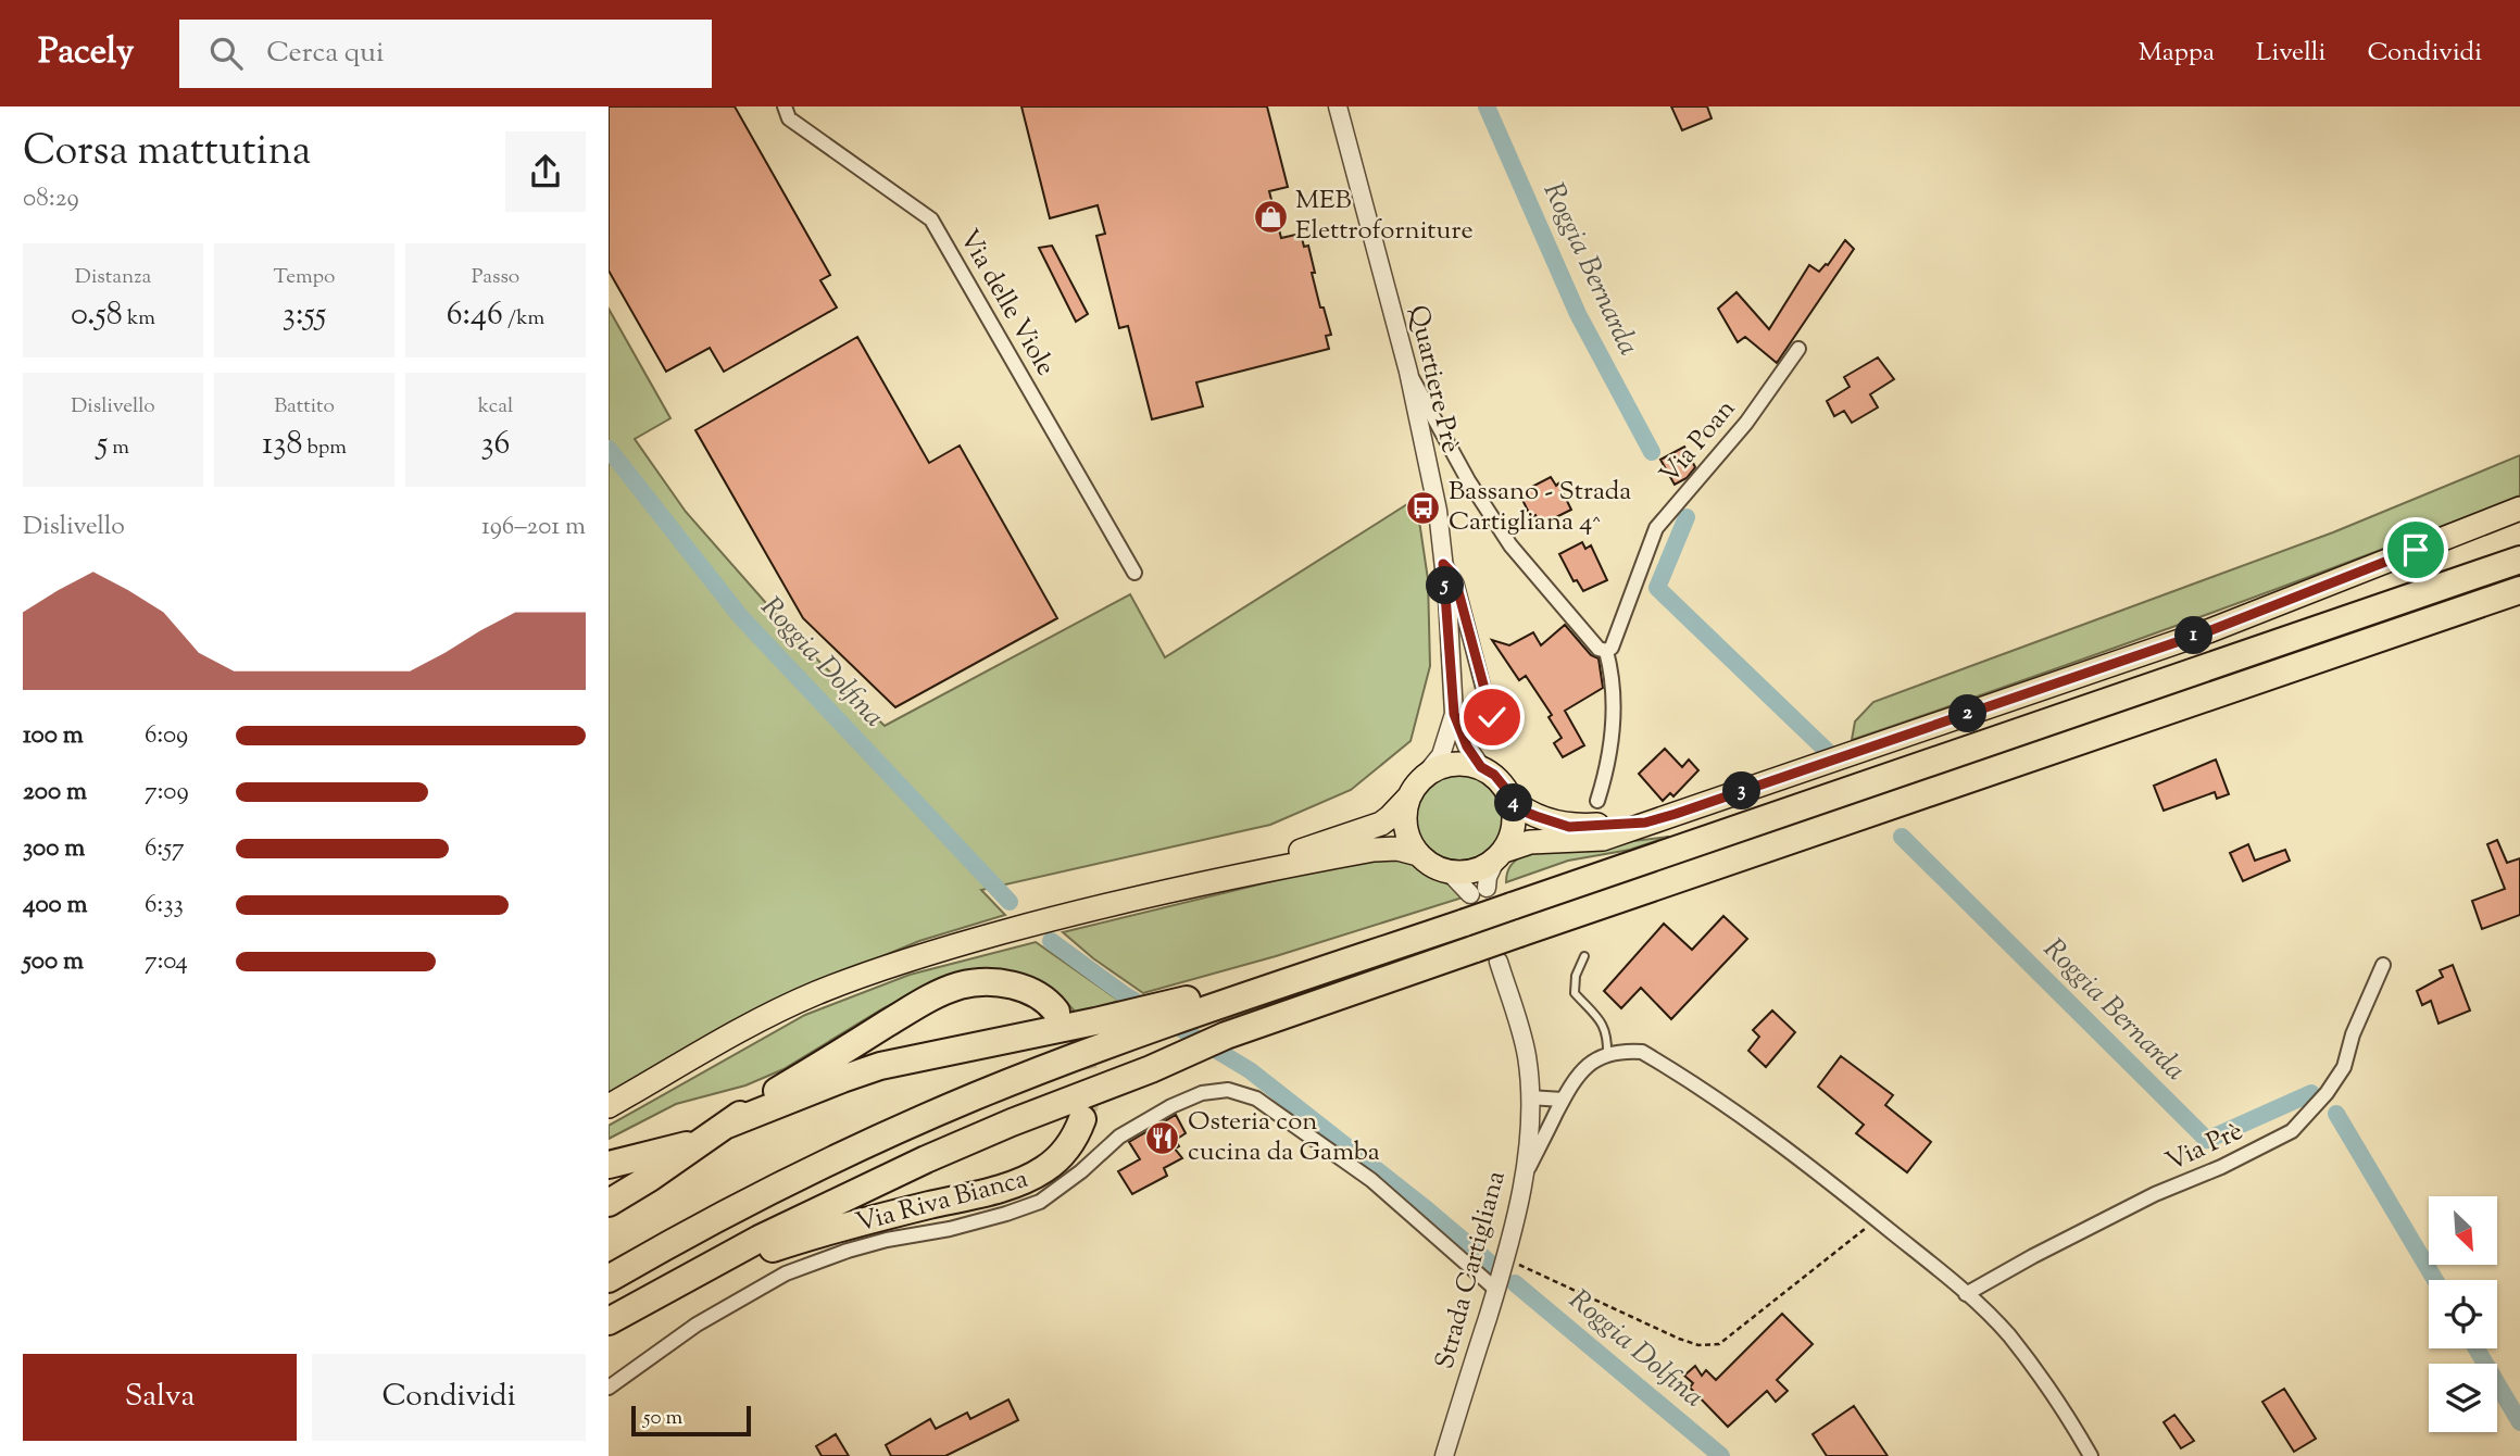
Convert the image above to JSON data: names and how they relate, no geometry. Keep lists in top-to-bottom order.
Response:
{
  "streets": {
    "street": [
      "Via delle Viole",
      "Quartiere Prè",
      "Via Poan",
      "Via Prè",
      "Via Riva Bianca",
      "Strada Cartigliana"
    ]
  },
  "crossings": [
    ["Via Riva Bianca", "Strada Cartigliana"]
  ],
  "water": ["Roggia Bernarda", "Roggia Dolfina"],
  "places": {
    "shop": ["MEB Elettroforniture"],
    "bus stop": ["Bassano - Strada Cartigliana 4^"],
    "restaurant": ["Osteria con cucina da Gamba"]
  },
  "scale_bar": "50 m",
  "north": "bottom right",
  "page": {
    "header": "Pacely",
    "search": "Cerca qui",
    "nav": ["Mappa", "Livelli", "Condividi"],
    "heading": ["Corsa mattutina", "08:29"],
    "stats": [
      ["Distanza", "0.58 km"],
      ["Tempo", "3:55"],
      ["Passo", "6:46 /km"],
      ["Dislivello", "5 m"],
      ["Battito", "138 bpm"],
      ["kcal", "36"]
    ],
    "chart": ["Dislivello", "196–201 m"],
    "pins": [
      "5",
      "1",
      "2",
      "3",
      "4"
    ],
    "list": [
      {
        "name": "100 m",
        "note": "6:09"
      },
      {
        "name": "200 m",
        "note": "7:09"
      },
      {
        "name": "300 m",
        "note": "6:57"
      },
      {
        "name": "400 m",
        "note": "6:33"
      },
      {
        "name": "500 m",
        "note": "7:04"
      }
    ],
    "buttons": ["Salva", "Condividi"],
    "scale": "50 m"
  }
}
